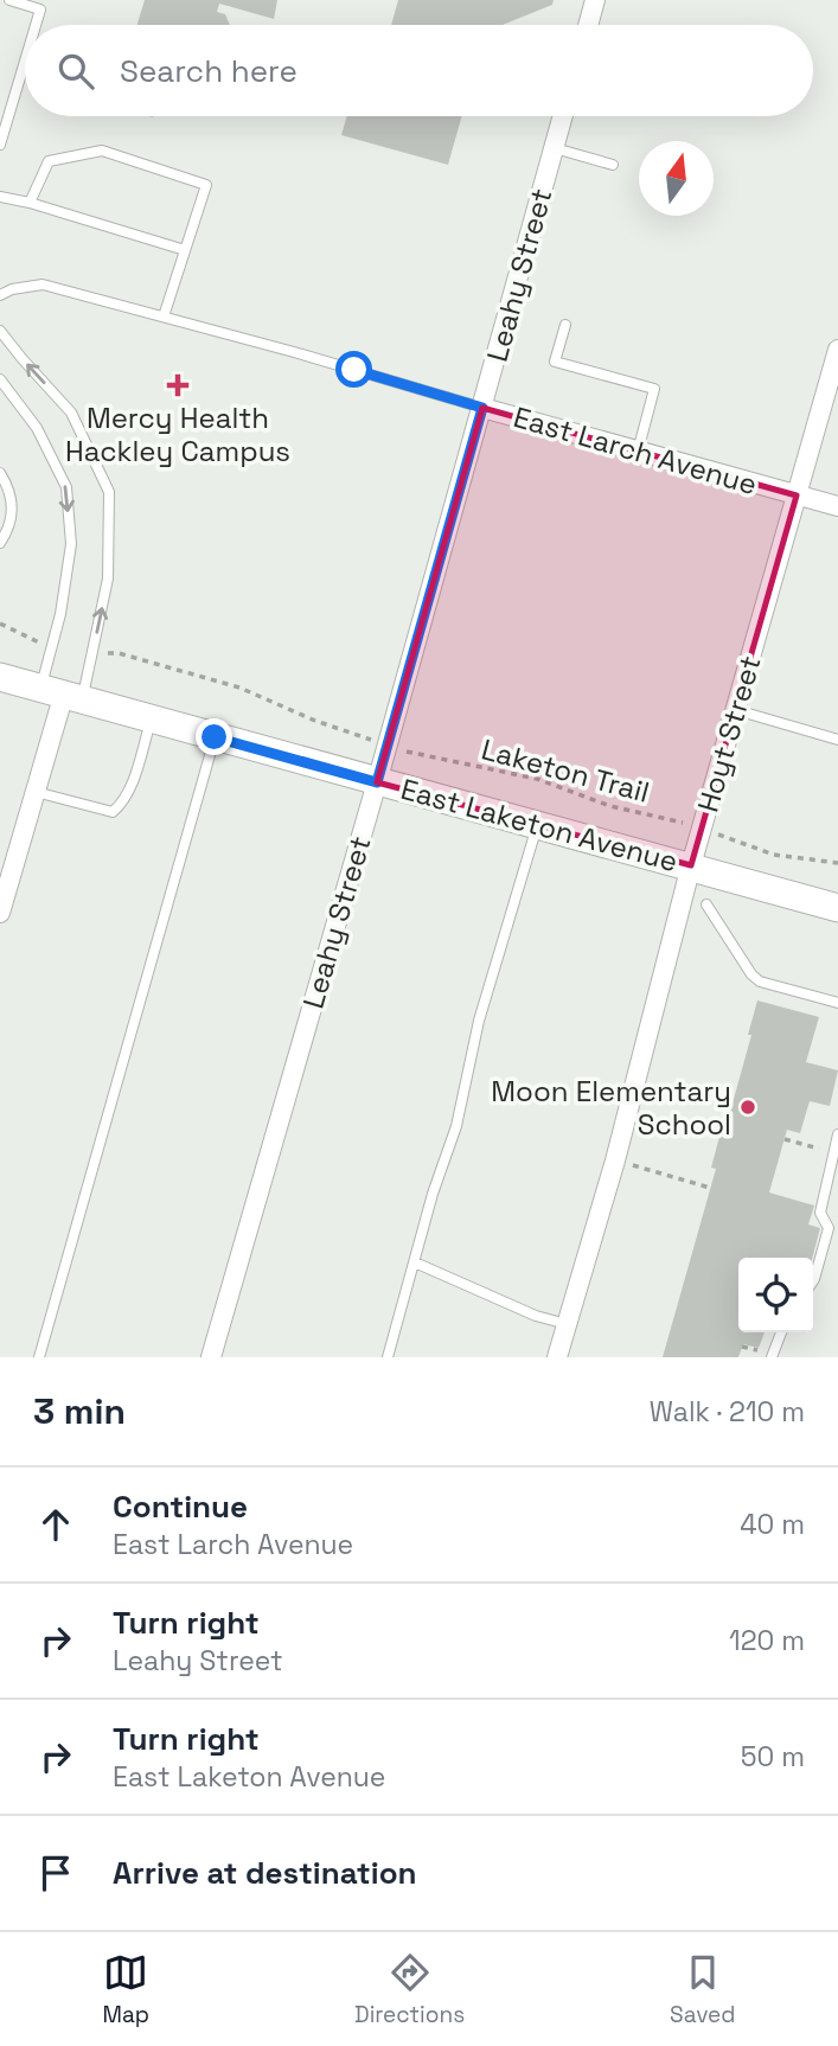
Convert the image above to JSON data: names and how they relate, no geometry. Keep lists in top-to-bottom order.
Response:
{
  "streets": {
    "main road": ["East Laketon Avenue"],
    "street": ["Leahy Street", "East Larch Avenue", "Hoyt Street"],
    "path": ["Laketon Trail"]
  },
  "crossings": [
    ["Leahy Street", "East Larch Avenue"],
    ["Leahy Street", "Laketon Trail"],
    ["Leahy Street", "East Laketon Avenue"],
    ["East Larch Avenue", "Hoyt Street"],
    ["Hoyt Street", "Laketon Trail"],
    ["Hoyt Street", "East Laketon Avenue"]
  ],
  "places": {
    "health": ["Mercy Health Hackley Campus"],
    "other": ["Moon Elementary School"]
  },
  "north": "top",
  "page": {
    "search": "Search here",
    "heading": ["3 min", "Walk · 210 m"],
    "list": [
      ["Continue", "East Larch Avenue", "40 m"],
      ["Turn right", "Leahy Street", "120 m"],
      ["Turn right", "East Laketon Avenue", "50 m"],
      "Arrive at destination"
    ],
    "nav": ["Map", "Directions", "Saved"]
  }
}
